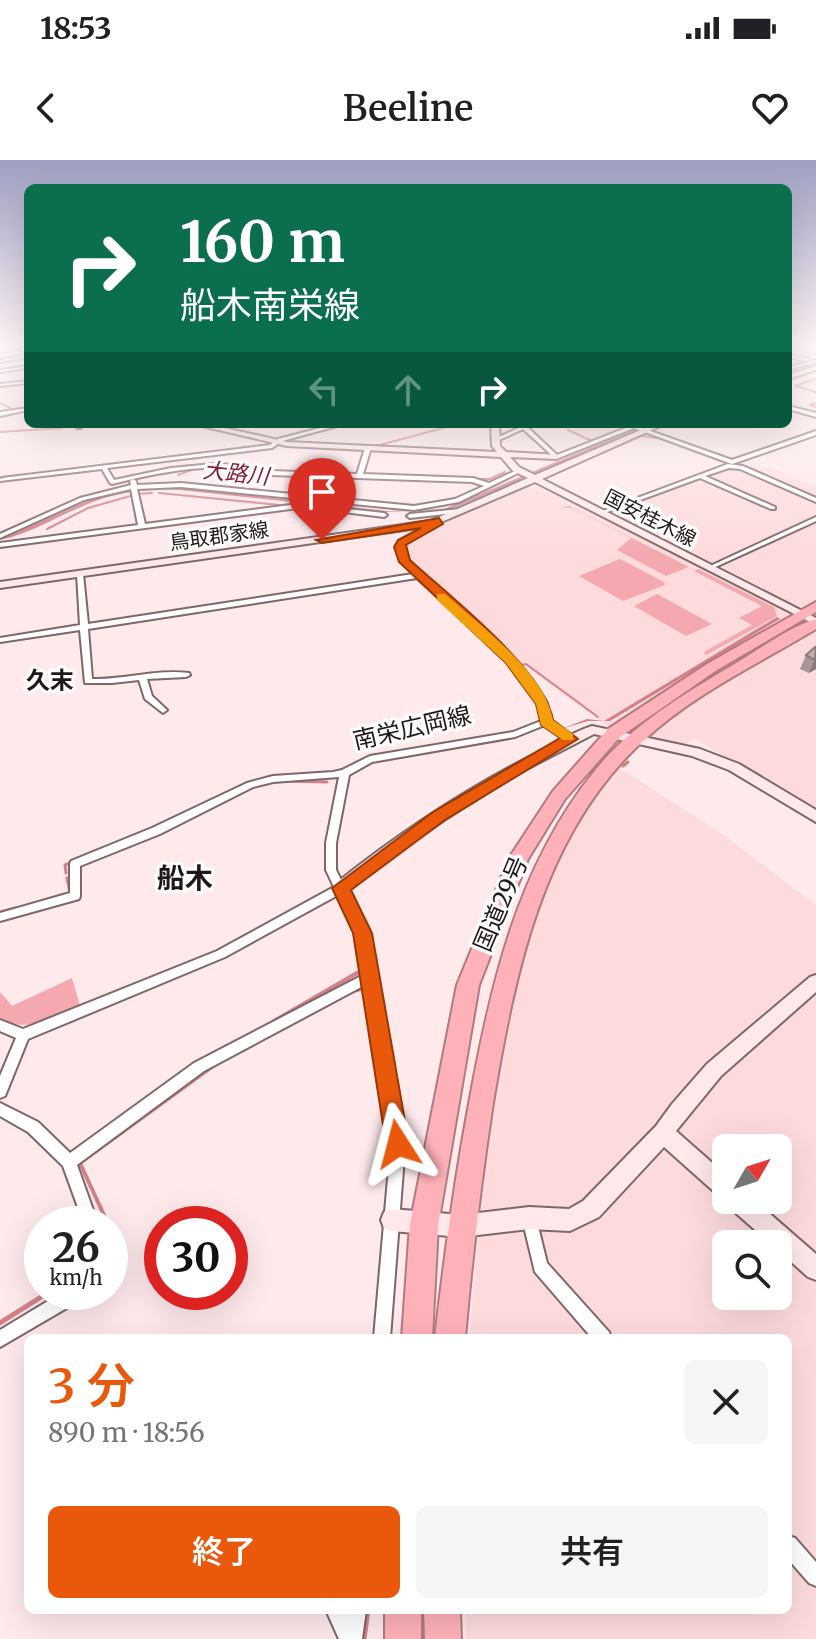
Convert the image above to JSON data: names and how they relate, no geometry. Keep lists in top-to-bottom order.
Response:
{
  "streets": {
    "highway": ["国道29号"],
    "main road": ["国安桂木線", "鳥取郡家線"],
    "street": ["南栄広岡線"]
  },
  "crossings": [
    ["国安桂木線", "鳥取郡家線"],
    ["国安桂木線", "国道29号"]
  ],
  "districts": ["久末", "船木"],
  "water": ["大路川"],
  "north": "top right",
  "page": {
    "status": "18:53",
    "header": "Beeline",
    "turn": ["160 m", "船木南栄線"],
    "speed": "26 km/h",
    "limit": "30",
    "heading": ["3 分", "890 m · 18:56"],
    "buttons": ["終了", "共有"]
  }
}
